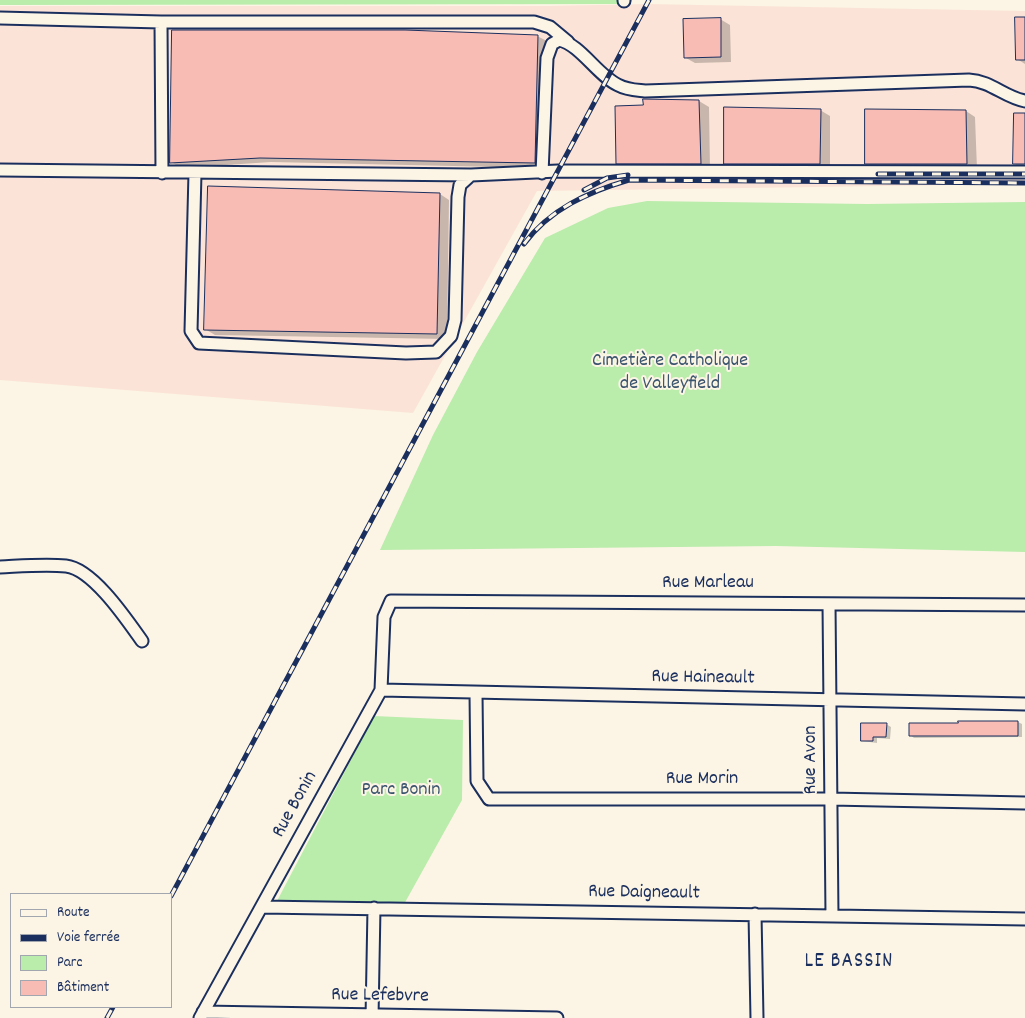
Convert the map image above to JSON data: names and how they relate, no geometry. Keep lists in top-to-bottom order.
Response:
{
  "streets": {
    "street": [
      "Rue Marleau",
      "Rue Haineault",
      "Rue Avon",
      "Rue Morin",
      "Rue Bonin",
      "Rue Daigneault",
      "Rue Lefebvre"
    ]
  },
  "crossings": [
    ["Rue Marleau", "Rue Avon"],
    ["Rue Marleau", "Rue Bonin"],
    ["Rue Haineault", "Rue Avon"],
    ["Rue Haineault", "Rue Morin"],
    ["Rue Haineault", "Rue Bonin"],
    ["Rue Avon", "Rue Morin"],
    ["Rue Avon", "Rue Daigneault"],
    ["Rue Bonin", "Rue Daigneault"],
    ["Rue Bonin", "Rue Lefebvre"]
  ],
  "districts": ["LE BASSIN"],
  "parks": ["Cimetière Catholique de Valleyfield", "Parc Bonin"],
  "legend": [
    "Route",
    "Voie ferrée",
    "Parc",
    "Bâtiment"
  ]
}
